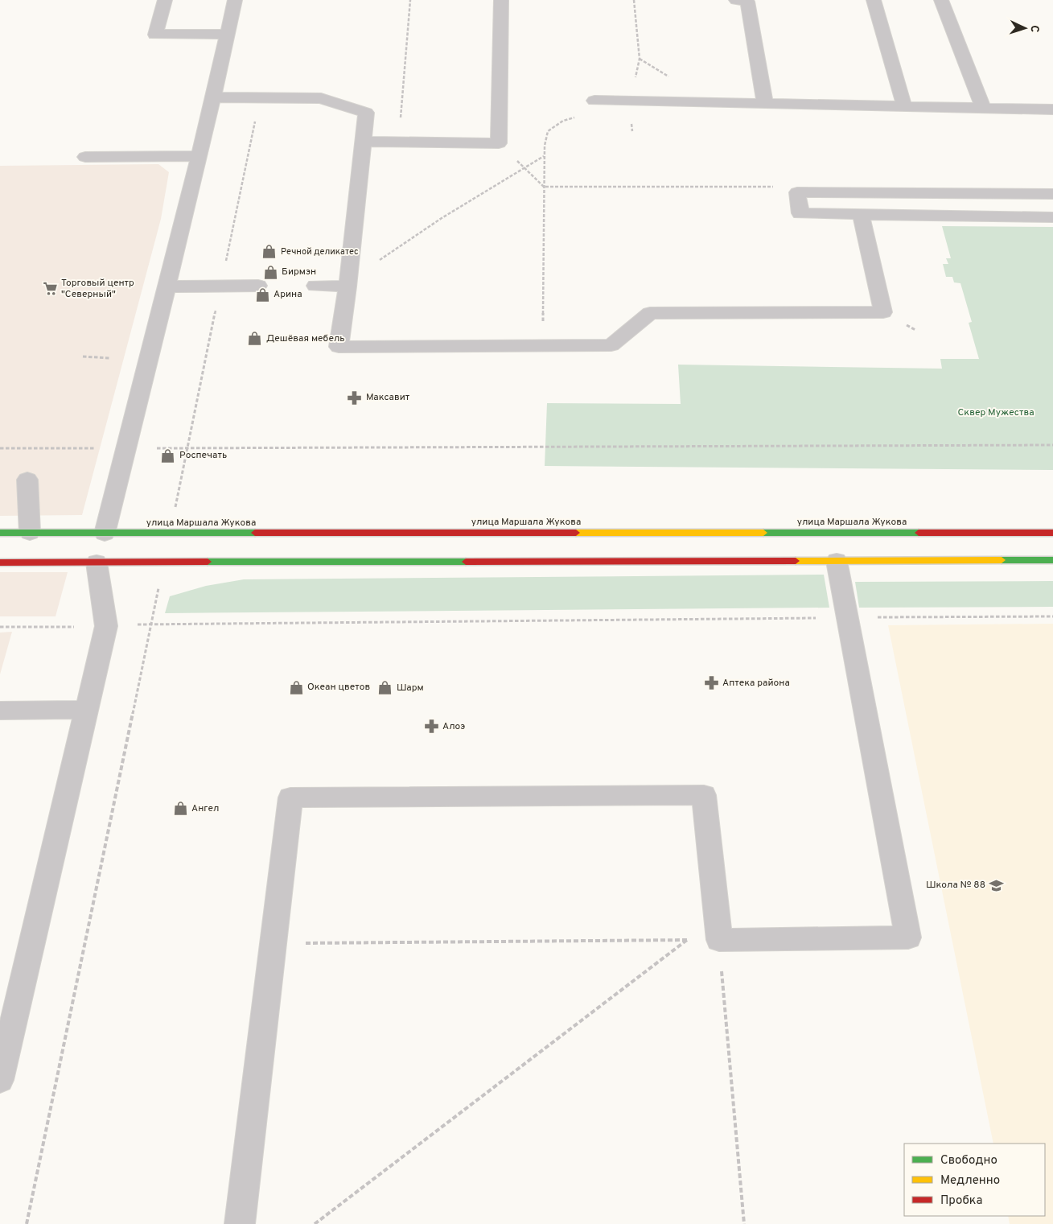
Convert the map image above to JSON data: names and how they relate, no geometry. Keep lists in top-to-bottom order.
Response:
{
  "streets": {
    "street": ["улица Маршала Жукова"]
  },
  "parks": ["Сквер Мужества"],
  "places": {
    "shop": [
      "Речной деликатес",
      "Бирмэн",
      "Арина",
      "Дешёвая мебель",
      "Роспечать",
      "Океан цветов",
      "Шарм",
      "Ангел"
    ],
    "supermarket": ["Торговый центр \"Северный\""],
    "pharmacy": ["Максавит", "Аптека района", "Алоэ"],
    "school or university": ["Школа № 88"]
  },
  "legend": ["Свободно", "Медленно", "Пробка"],
  "north": "right"
}
